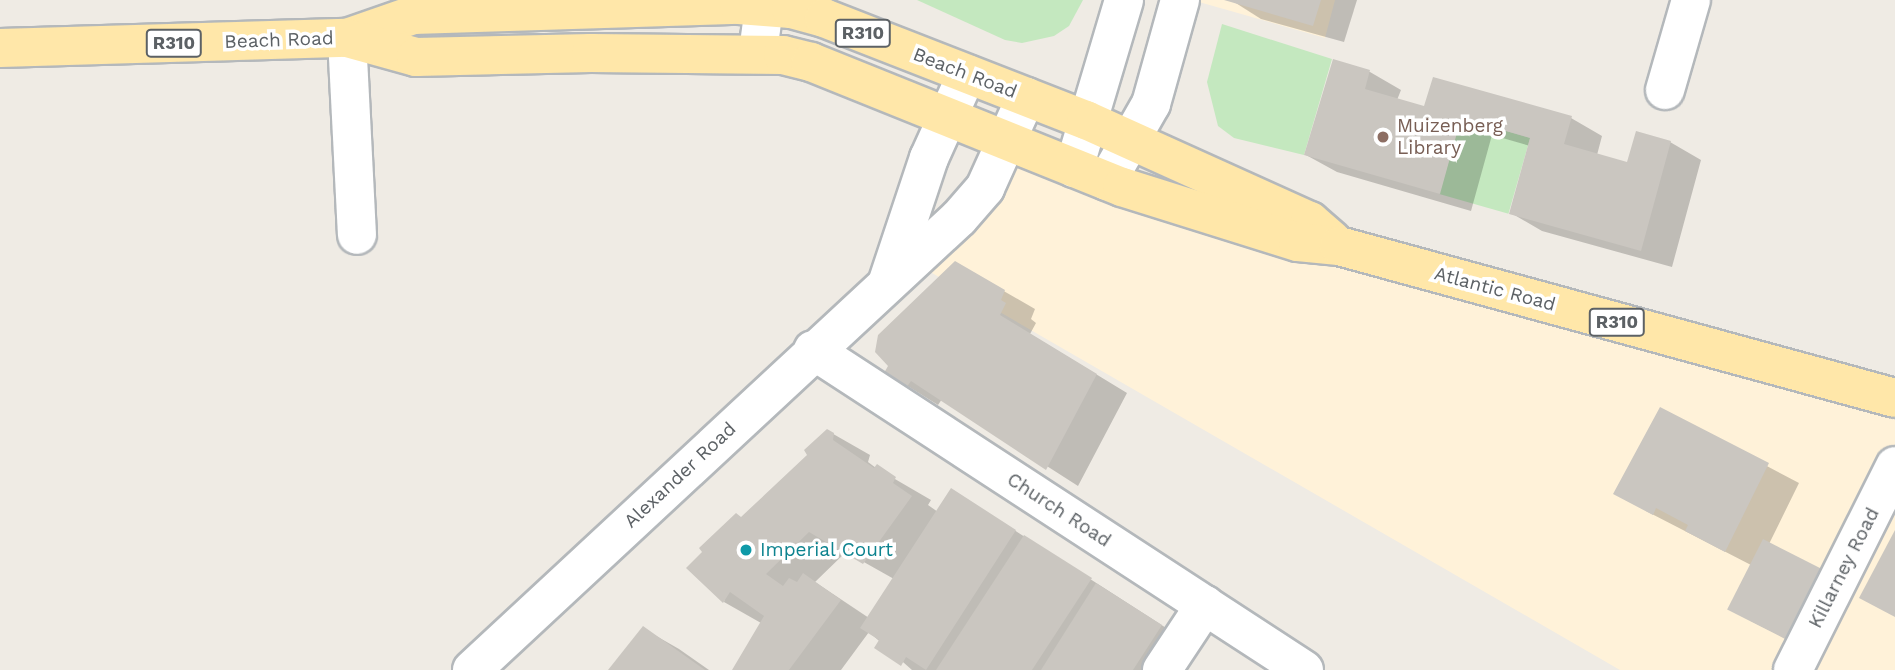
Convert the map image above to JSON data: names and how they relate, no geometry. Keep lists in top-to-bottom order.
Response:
{
  "streets": {
    "main road": ["R310", "Beach Road", "Atlantic Road"],
    "street": ["Alexander Road", "Church Road", "Killarney Road"]
  },
  "crossings": [
    ["Beach Road", "Atlantic Road"],
    ["Beach Road", "Alexander Road"],
    ["Alexander Road", "Church Road"]
  ],
  "places": ["Muizenberg Library", "Imperial Court"]
}
